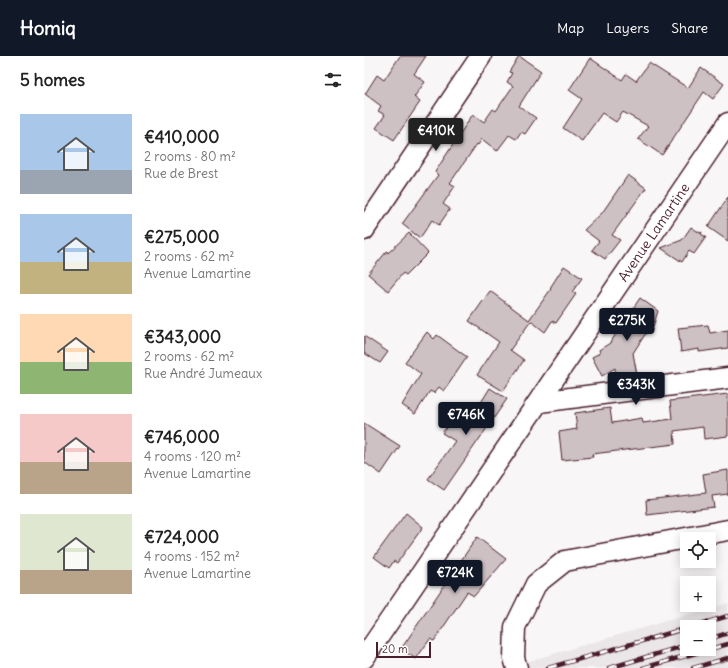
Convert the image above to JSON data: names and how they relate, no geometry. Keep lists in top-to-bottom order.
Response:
{
  "streets": {
    "street": ["Avenue Lamartine"]
  },
  "scale_bar": "20 m",
  "page": {
    "header": "Homiq",
    "nav": ["Map", "Layers", "Share"],
    "heading": "5 homes",
    "list": [
      {
        "name": "€410,000",
        "note": "2 rooms · 80 m² · Rue de Brest"
      },
      {
        "name": "€275,000",
        "note": "2 rooms · 62 m² · Avenue Lamartine"
      },
      {
        "name": "€343,000",
        "note": "2 rooms · 62 m² · Rue André Jumeaux"
      },
      {
        "name": "€746,000",
        "note": "4 rooms · 120 m² · Avenue Lamartine"
      },
      {
        "name": "€724,000",
        "note": "4 rooms · 152 m² · Avenue Lamartine"
      }
    ],
    "price": [
      "€410K",
      "€275K",
      "€343K",
      "€746K",
      "€724K"
    ],
    "map_buttons": ["+", "−"],
    "scale": "20 m"
  }
}
